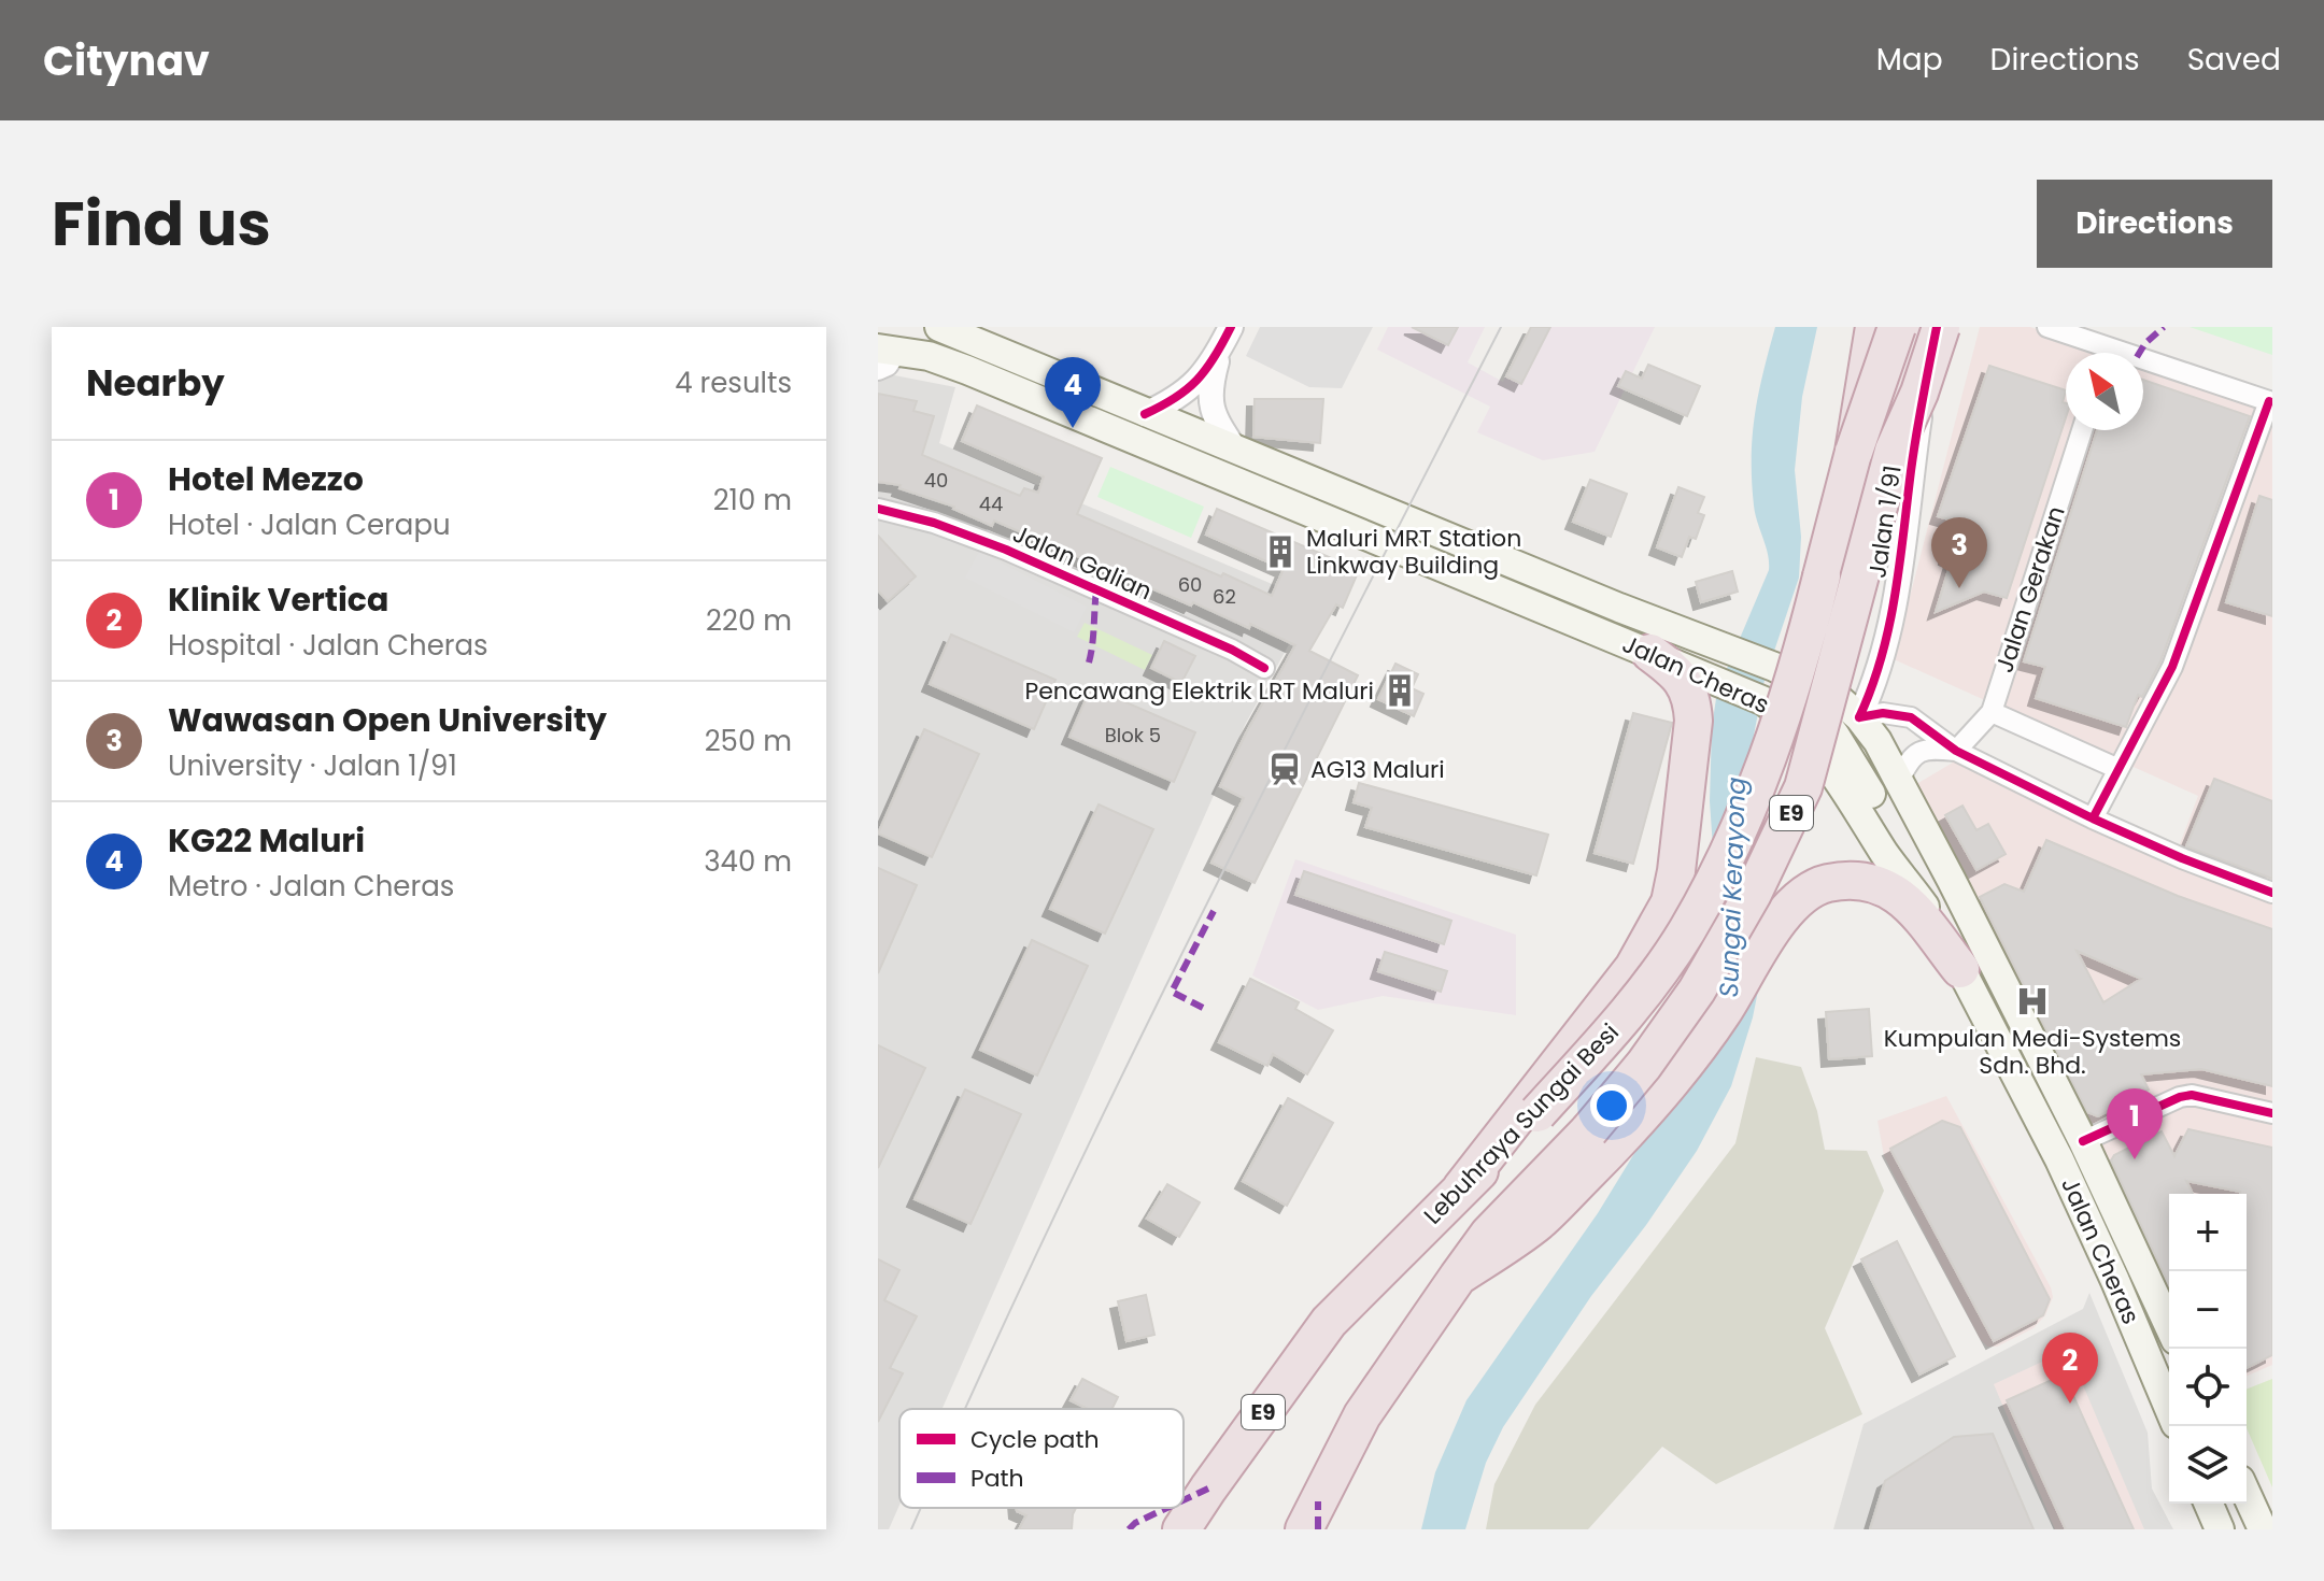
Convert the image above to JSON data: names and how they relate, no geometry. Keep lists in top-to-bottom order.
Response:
{
  "streets": {
    "highway": ["E9", "Lebuhraya Sungai Besi"],
    "main road": ["Jalan Cheras"],
    "street": ["Jalan 1/91", "Jalan Galian", "Jalan Gerakan"]
  },
  "crossings": [
    ["Jalan 1/91", "Jalan Cheras"],
    ["Jalan 1/91", "Lebuhraya Sungai Besi"],
    ["E9", "Lebuhraya Sungai Besi"]
  ],
  "water": ["Sungai Kerayong"],
  "places": {
    "building": ["Maluri MRT Station Linkway Building", "Pencawang Elektrik LRT Maluri"],
    "station": ["AG13 Maluri"],
    "hospital": ["Kumpulan Medi-Systems Sdn. Bhd."]
  },
  "house_numbers": [
    "40",
    "44",
    "60",
    "62",
    "Blok 5"
  ],
  "legend": ["Cycle path", "Path"],
  "north": "top left",
  "page": {
    "header": "Citynav",
    "nav": ["Map", "Directions", "Saved"],
    "title": "Find us",
    "buttons": "Directions",
    "heading": ["Nearby", "4 results"],
    "pins": [
      "4",
      "3",
      "1",
      "2"
    ],
    "list": [
      {
        "mark": "1",
        "name": "Hotel Mezzo",
        "note": "Hotel · Jalan Cerapu",
        "value": "210 m"
      },
      {
        "mark": "2",
        "name": "Klinik Vertica",
        "note": "Hospital · Jalan Cheras",
        "value": "220 m"
      },
      {
        "mark": "3",
        "name": "Wawasan Open University",
        "note": "University · Jalan 1/91",
        "value": "250 m"
      },
      {
        "mark": "4",
        "name": "KG22 Maluri",
        "note": "Metro · Jalan Cheras",
        "value": "340 m"
      }
    ],
    "map_buttons": ["+", "−"]
  }
}
